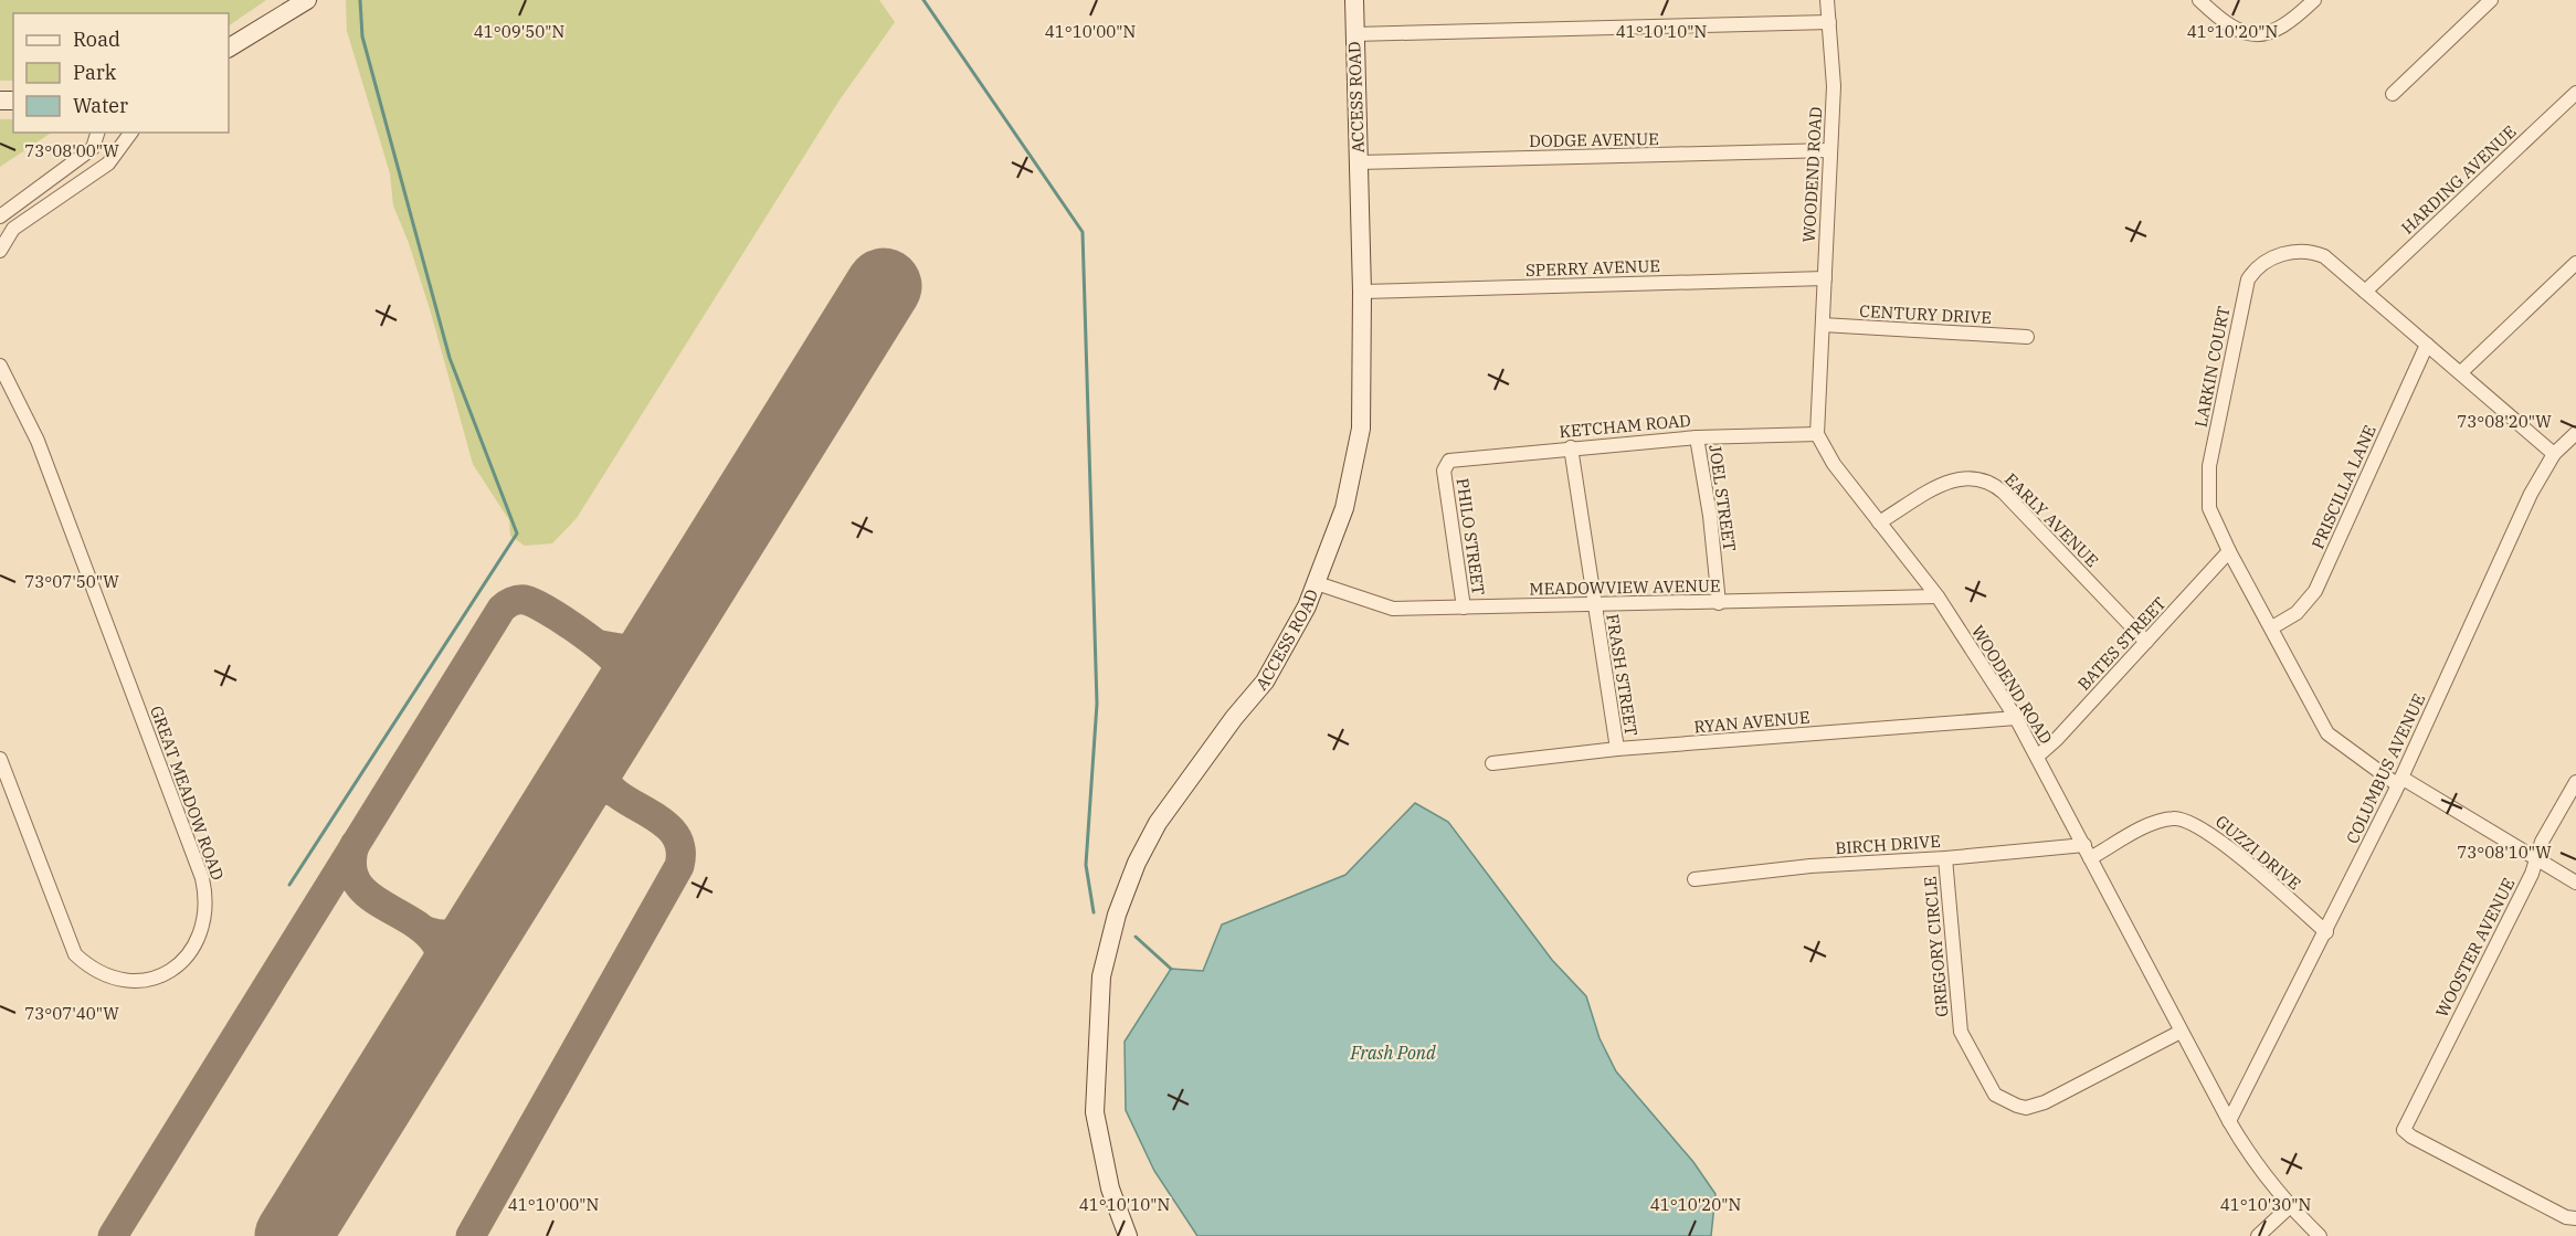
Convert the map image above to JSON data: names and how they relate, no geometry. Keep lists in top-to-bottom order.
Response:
{
  "streets": {
    "main road": ["ACCESS ROAD"],
    "street": [
      "DODGE AVENUE",
      "WOODEND ROAD",
      "HARDING AVENUE",
      "SPERRY AVENUE",
      "CENTURY DRIVE",
      "LARKIN COURT",
      "KETCHAM ROAD",
      "PRISCILLA LANE",
      "JOEL STREET",
      "EARLY AVENUE",
      "PHILO STREET",
      "MEADOWVIEW AVENUE",
      "BATES STREET",
      "FRASH STREET",
      "RYAN AVENUE",
      "COLUMBUS AVENUE",
      "GREAT MEADOW ROAD",
      "BIRCH DRIVE",
      "GUZZI DRIVE",
      "GREGORY CIRCLE",
      "WOOSTER AVENUE"
    ]
  },
  "crossings": [
    ["ACCESS ROAD", "DODGE AVENUE"],
    ["ACCESS ROAD", "SPERRY AVENUE"],
    ["ACCESS ROAD", "MEADOWVIEW AVENUE"],
    ["DODGE AVENUE", "WOODEND ROAD"],
    ["WOODEND ROAD", "SPERRY AVENUE"],
    ["WOODEND ROAD", "CENTURY DRIVE"],
    ["WOODEND ROAD", "KETCHAM ROAD"],
    ["WOODEND ROAD", "EARLY AVENUE"],
    ["WOODEND ROAD", "MEADOWVIEW AVENUE"],
    ["WOODEND ROAD", "BATES STREET"],
    ["WOODEND ROAD", "RYAN AVENUE"],
    ["WOODEND ROAD", "COLUMBUS AVENUE"],
    ["WOODEND ROAD", "BIRCH DRIVE"],
    ["WOODEND ROAD", "GUZZI DRIVE"],
    ["WOODEND ROAD", "GREGORY CIRCLE"],
    ["HARDING AVENUE", "LARKIN COURT"],
    ["LARKIN COURT", "PRISCILLA LANE"],
    ["LARKIN COURT", "BATES STREET"],
    ["LARKIN COURT", "COLUMBUS AVENUE"],
    ["LARKIN COURT", "WOOSTER AVENUE"],
    ["KETCHAM ROAD", "JOEL STREET"],
    ["KETCHAM ROAD", "PHILO STREET"],
    ["KETCHAM ROAD", "FRASH STREET"],
    ["JOEL STREET", "MEADOWVIEW AVENUE"],
    ["EARLY AVENUE", "BATES STREET"],
    ["PHILO STREET", "MEADOWVIEW AVENUE"],
    ["MEADOWVIEW AVENUE", "FRASH STREET"],
    ["FRASH STREET", "RYAN AVENUE"],
    ["COLUMBUS AVENUE", "GUZZI DRIVE"],
    ["BIRCH DRIVE", "GUZZI DRIVE"],
    ["BIRCH DRIVE", "GREGORY CIRCLE"]
  ],
  "water": ["Frash Pond"],
  "legend": ["Road", "Park", "Water"],
  "coordinates": [
    "41°09'50\"N",
    "41°10'00\"N",
    "41°10'10\"N",
    "41°10'20\"N",
    "73°08'00\"W",
    "73°08'20\"W",
    "73°07'50\"W",
    "73°08'10\"W",
    "73°07'40\"W",
    "41°10'30\"N"
  ]
}
